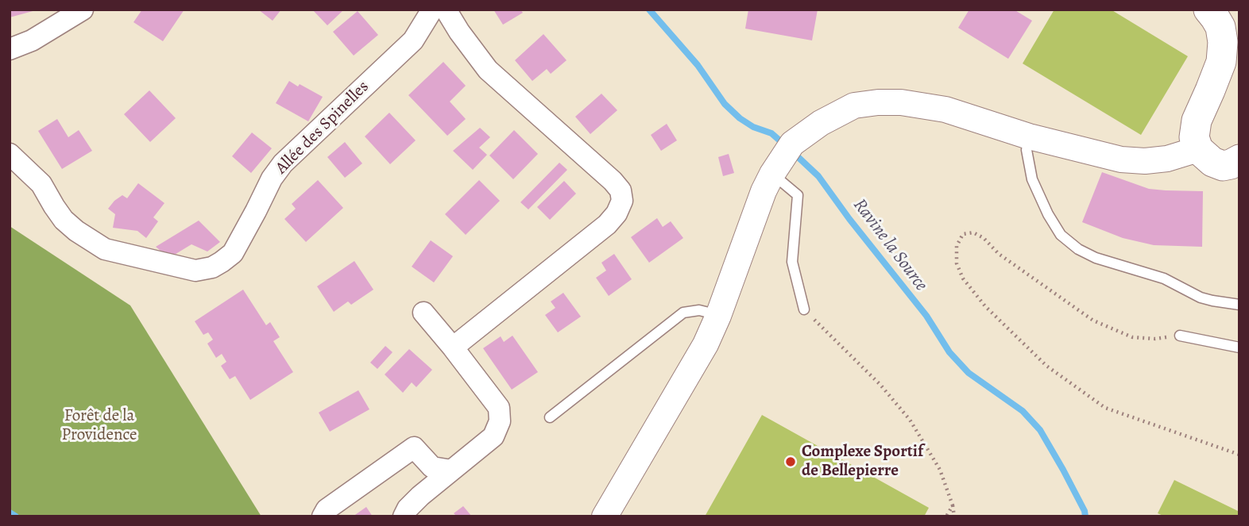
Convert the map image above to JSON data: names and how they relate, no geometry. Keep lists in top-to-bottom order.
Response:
{
  "streets": {
    "street": ["Allée des Spinelles"]
  },
  "water": ["Ravine la Source"],
  "parks": ["Forêt de la Providence"],
  "places": ["Complexe Sportif de Bellepierre"]
}
